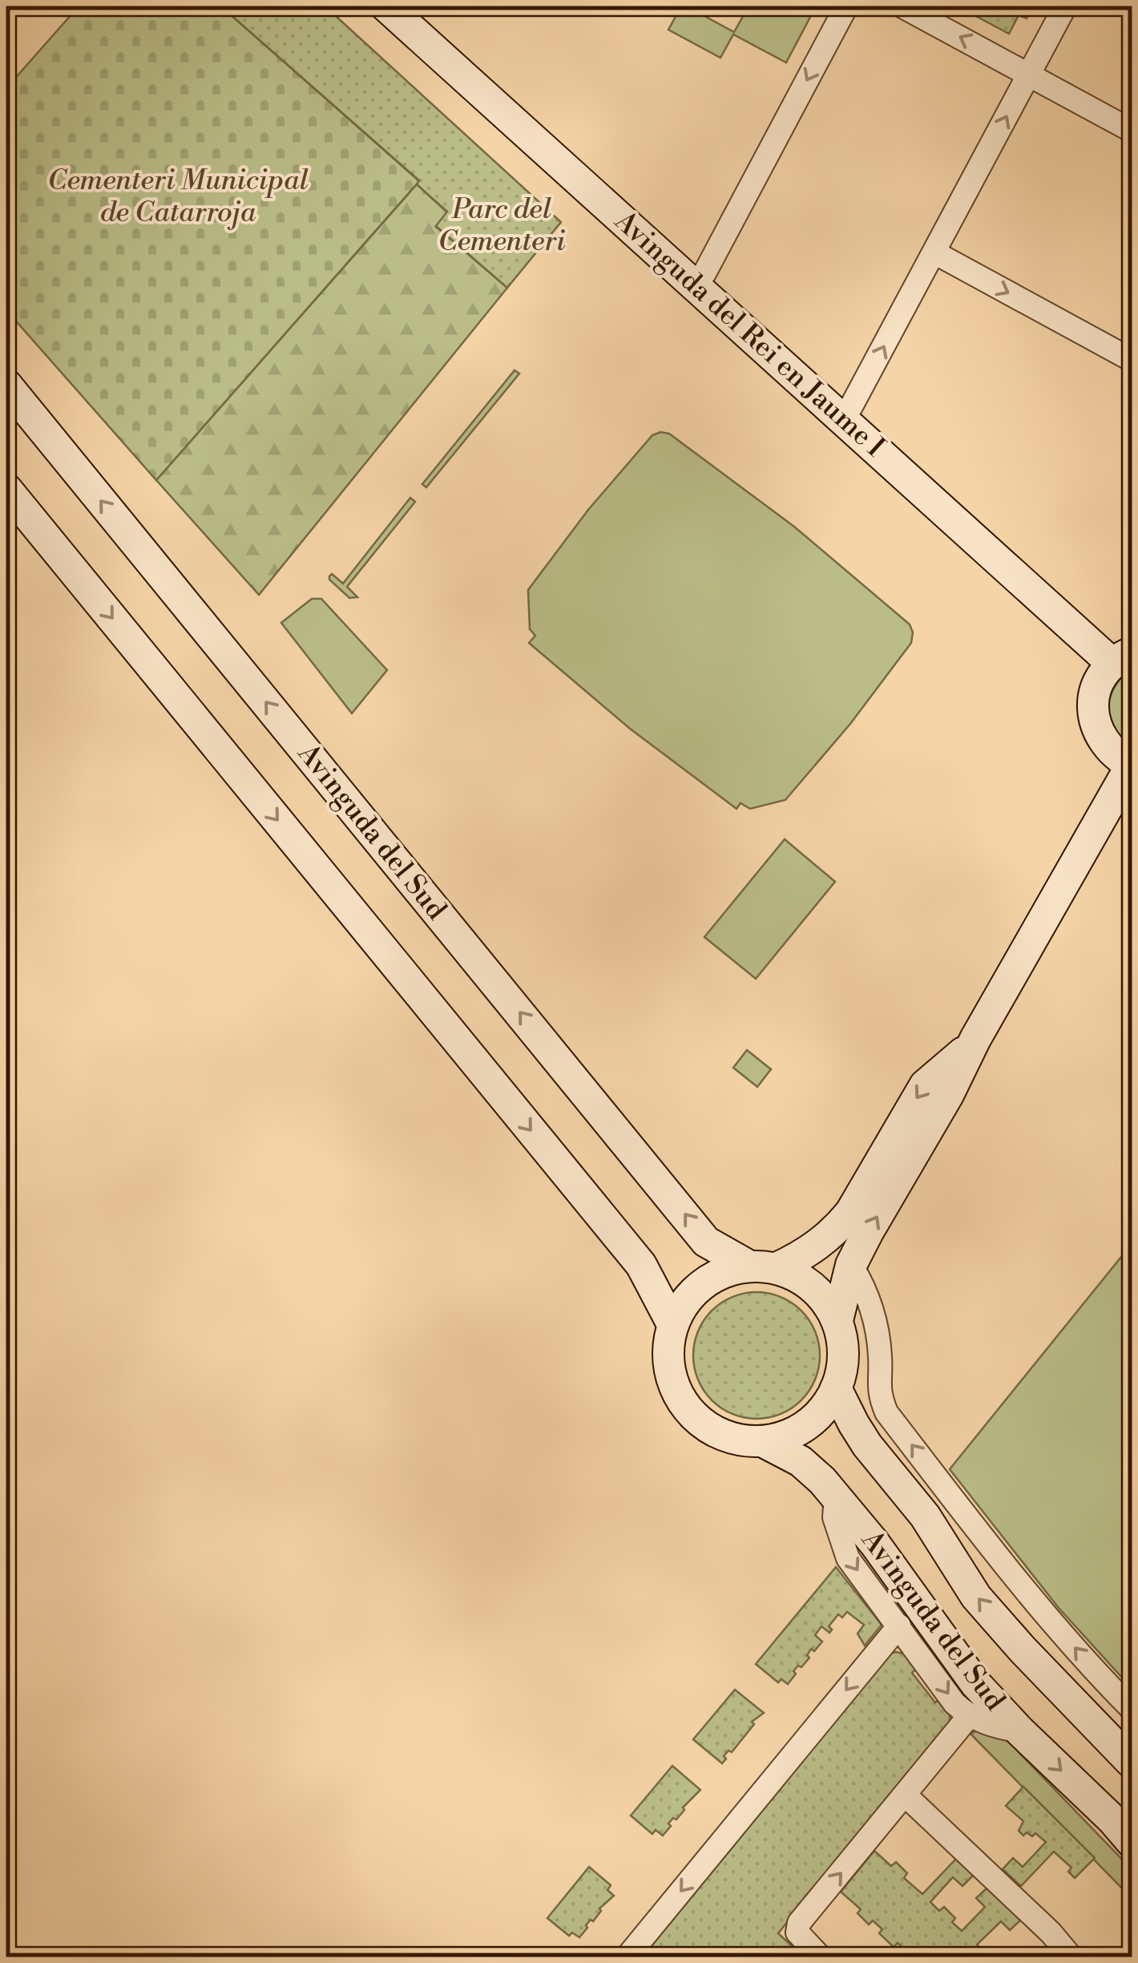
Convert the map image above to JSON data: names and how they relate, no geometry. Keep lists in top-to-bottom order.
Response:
{
  "streets": {
    "main road": ["Avinguda del Rei en Jaume I", "Avinguda del Sud"]
  },
  "parks": ["Cementeri Municipal de Catarroja", "Parc del Cementeri"]
}
